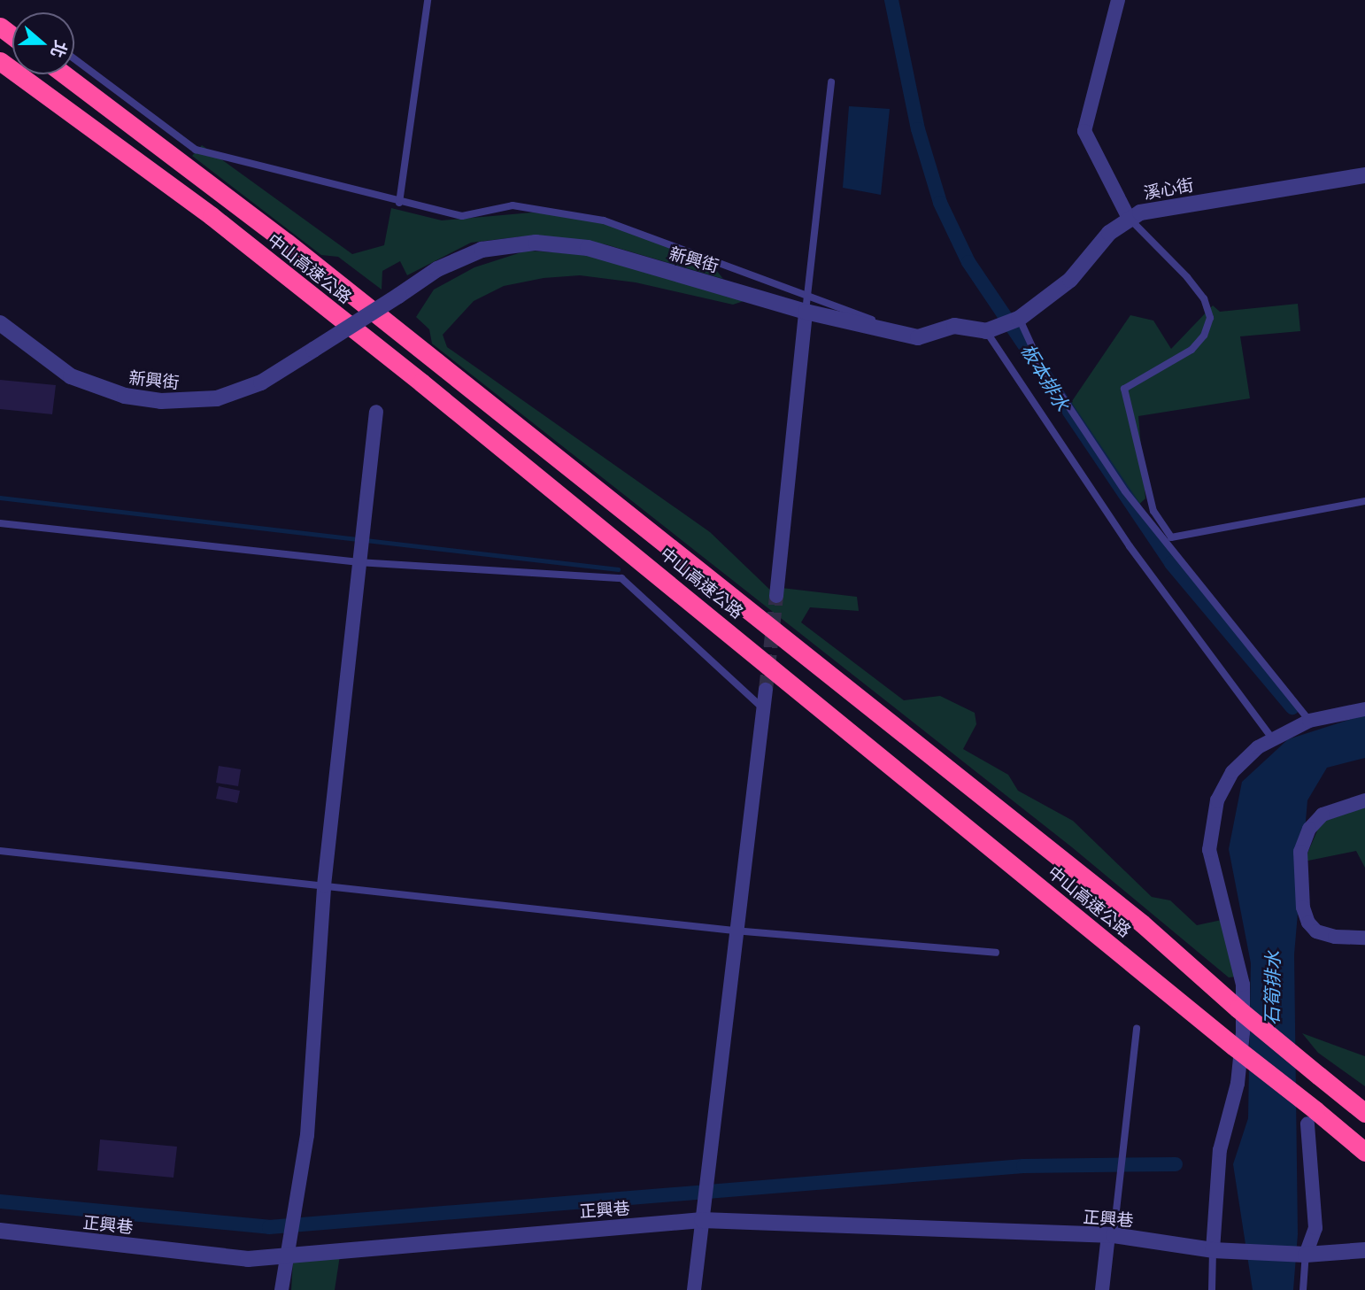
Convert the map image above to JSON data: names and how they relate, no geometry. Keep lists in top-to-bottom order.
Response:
{
  "streets": {
    "highway": ["中山高速公路"],
    "street": ["溪心街", "新興街", "正興巷"]
  },
  "crossings": [
    ["溪心街", "新興街"]
  ],
  "water": ["板本排水", "石筍排水"],
  "north": "right"
}
